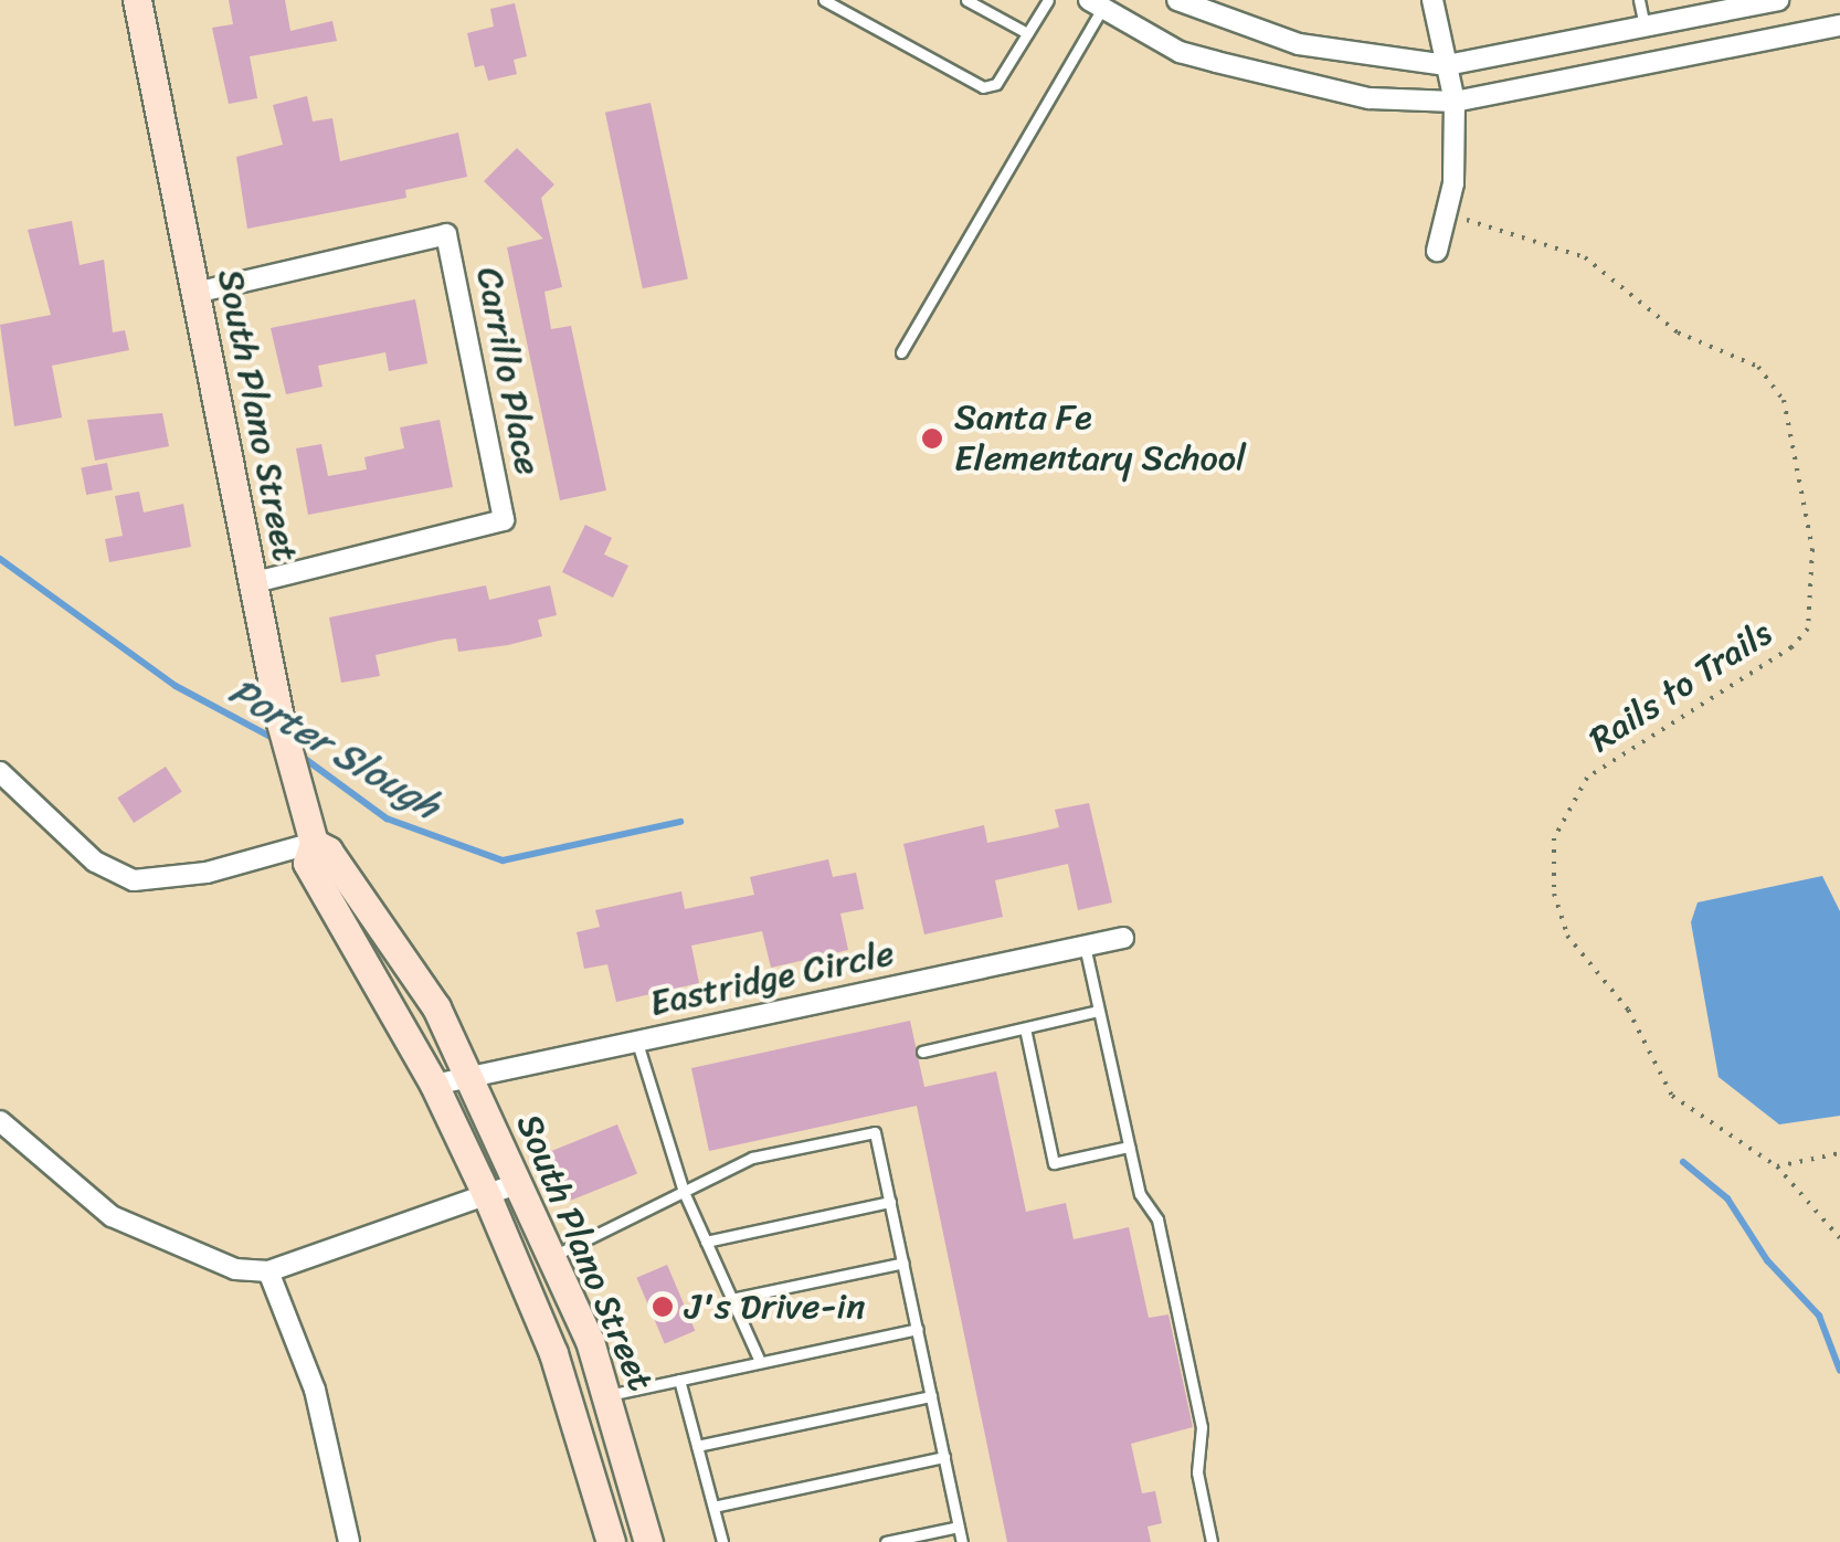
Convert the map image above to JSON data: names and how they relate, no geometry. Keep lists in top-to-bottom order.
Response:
{
  "streets": {
    "main road": ["South Plano Street"],
    "street": ["Carrillo Place", "Eastridge Circle"],
    "path": ["Rails to Trails"]
  },
  "crossings": [
    ["Carrillo Place", "South Plano Street"],
    ["South Plano Street", "Eastridge Circle"]
  ],
  "water": ["Porter Slough"],
  "places": ["Santa Fe Elementary School", "J's Drive-in"]
}
